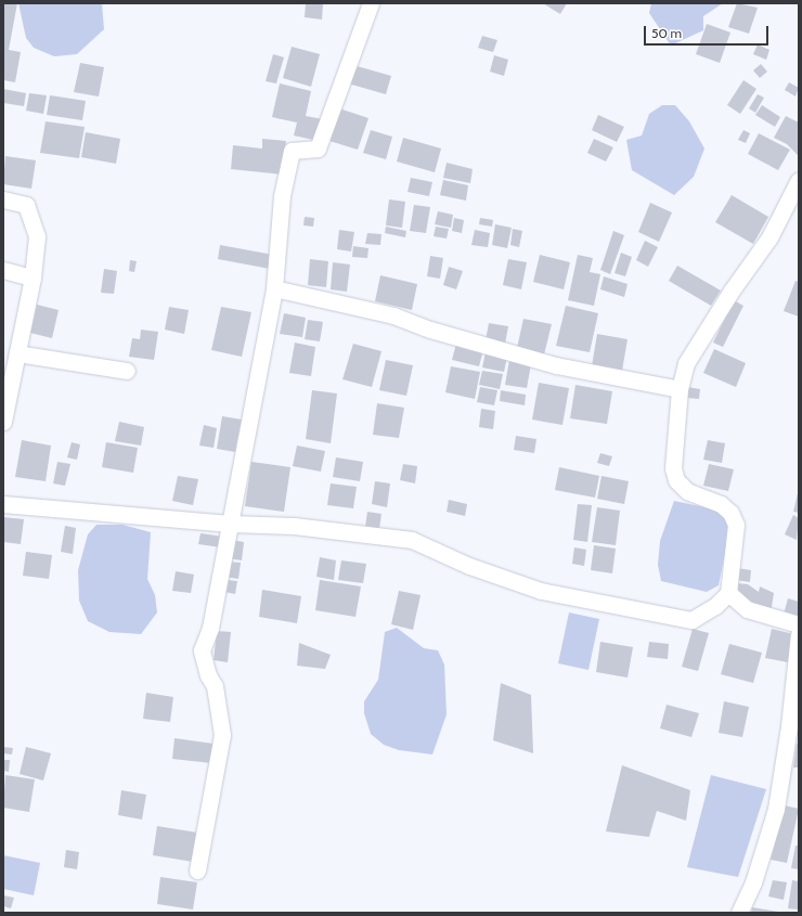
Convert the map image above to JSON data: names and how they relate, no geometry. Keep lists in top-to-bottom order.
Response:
{
  "scale_bar": "50 m"
}
